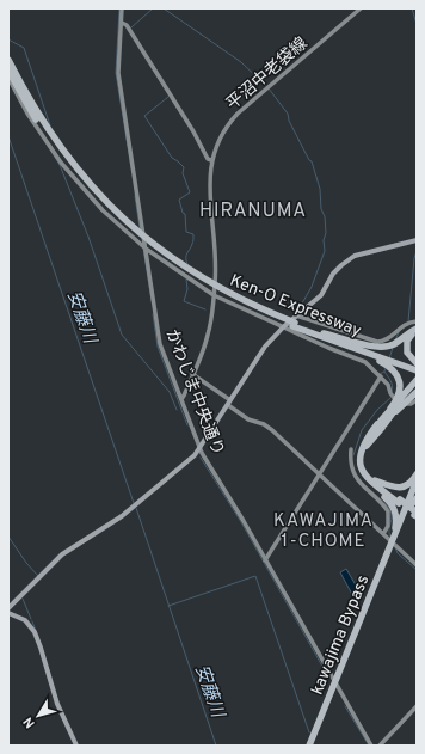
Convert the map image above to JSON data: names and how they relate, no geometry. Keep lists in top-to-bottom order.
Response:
{
  "streets": {
    "highway": ["Ken-O Expressway", "kawajima Bypass"],
    "street": ["平沼中老袋線", "かわじま中央通り"]
  },
  "crossings": [
    ["平沼中老袋線", "かわじま中央通り"],
    ["かわじま中央通り", "kawajima Bypass"]
  ],
  "districts": ["HIRANUMA", "KAWAJIMA 1-CHOME"],
  "water": ["安藤川"],
  "north": "bottom left"
}
